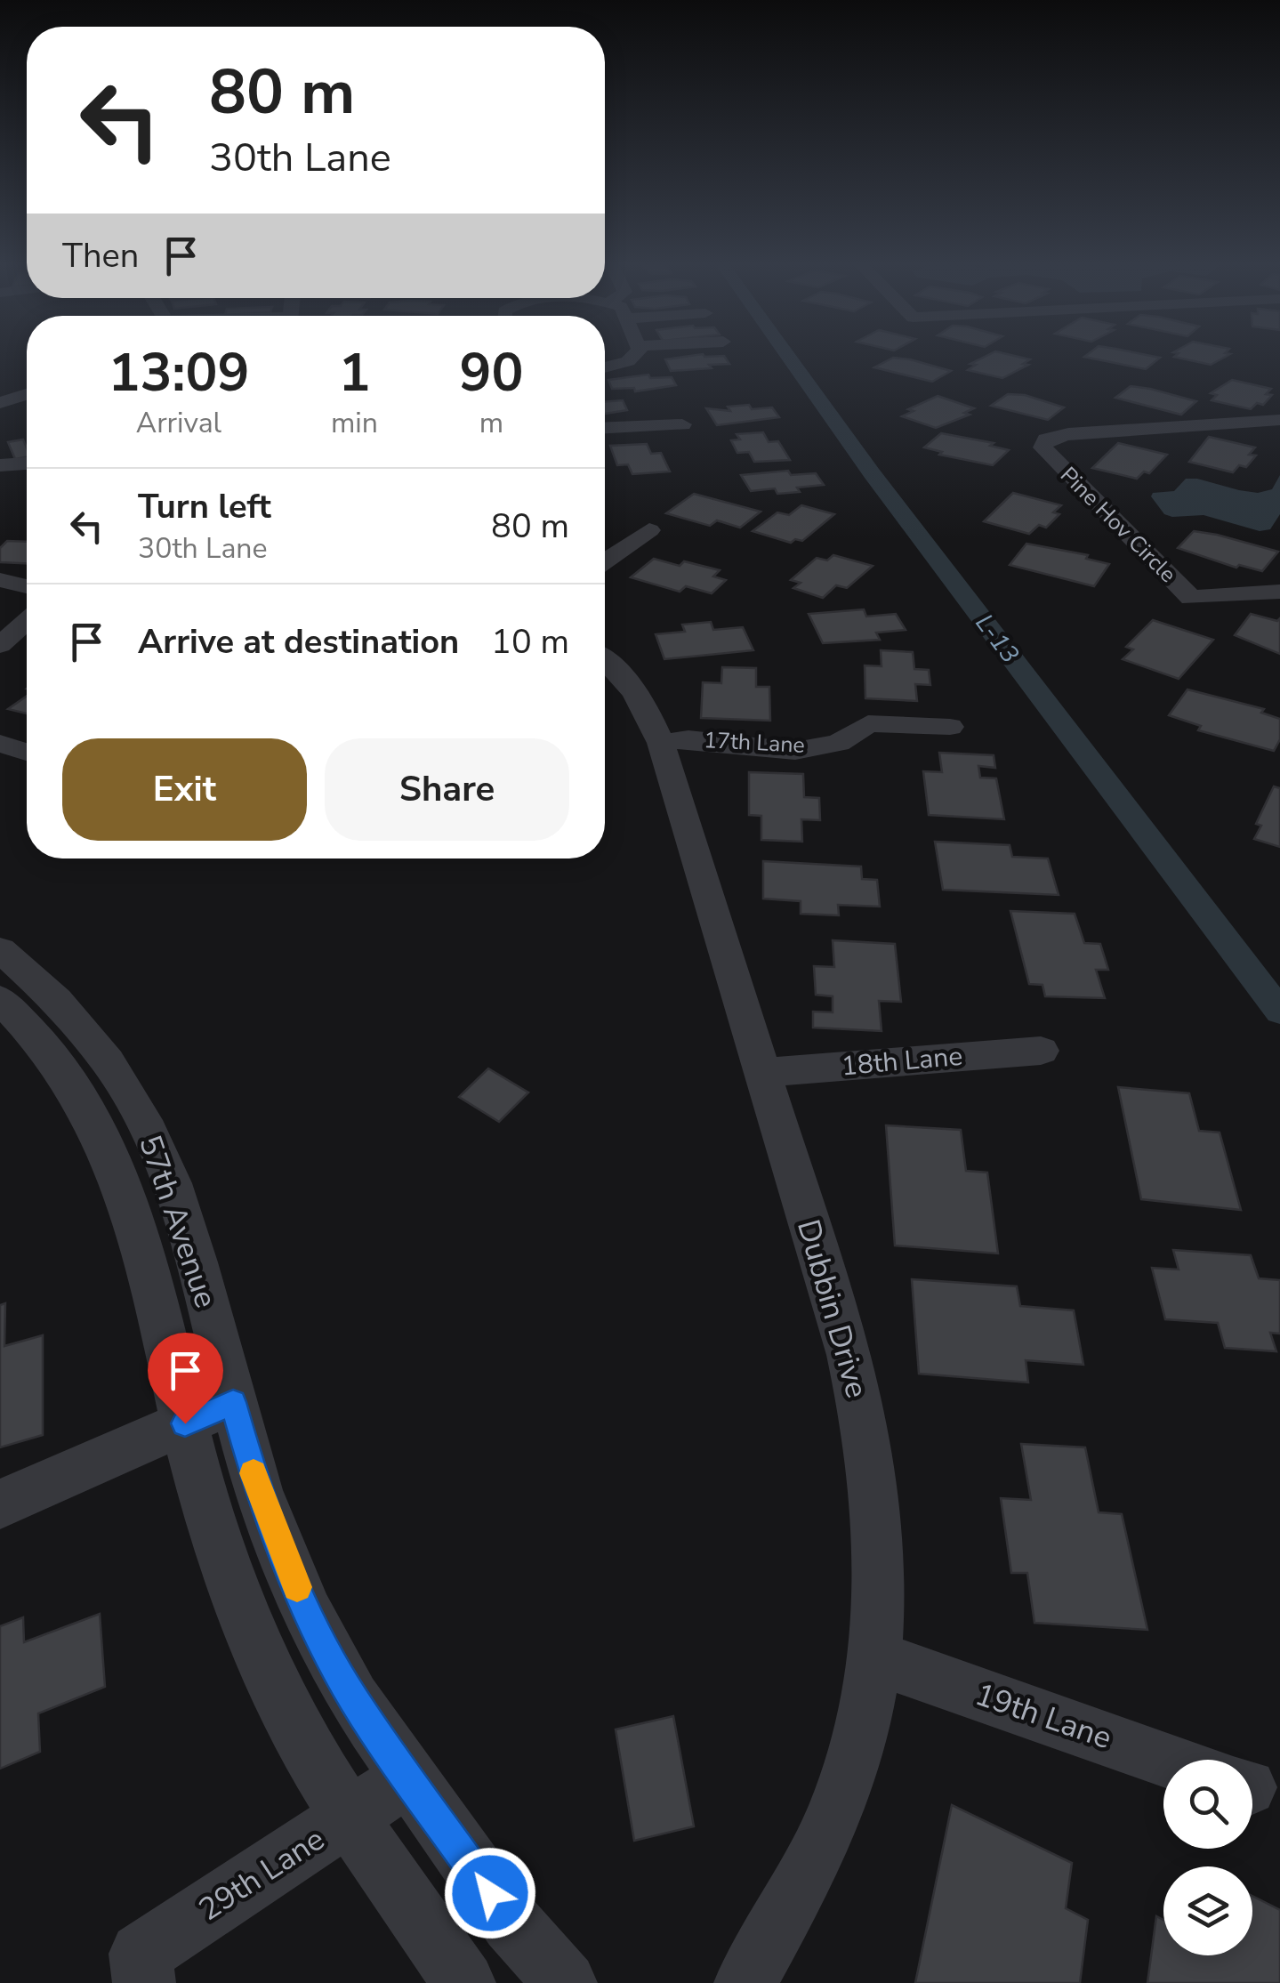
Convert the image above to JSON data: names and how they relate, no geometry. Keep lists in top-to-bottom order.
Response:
{
  "streets": {
    "street": [
      "Pine Hov Circle",
      "17th Lane",
      "18th Lane",
      "57th Avenue",
      "Dubbin Drive",
      "19th Lane",
      "29th Lane"
    ]
  },
  "crossings": [
    ["17th Lane", "Dubbin Drive"],
    ["18th Lane", "Dubbin Drive"],
    ["57th Avenue", "29th Lane"],
    ["Dubbin Drive", "19th Lane"]
  ],
  "water": ["L-13"],
  "page": {
    "turn": ["80 m", "30th Lane"],
    "then": "Then",
    "eta": [
      "13:09",
      "Arrival",
      "1",
      "min",
      "90",
      "m"
    ],
    "list": [
      {
        "name": "Turn left",
        "note": "30th Lane",
        "value": "80 m"
      },
      {
        "name": "Arrive at destination",
        "value": "10 m"
      }
    ],
    "buttons": ["Exit", "Share"]
  }
}
